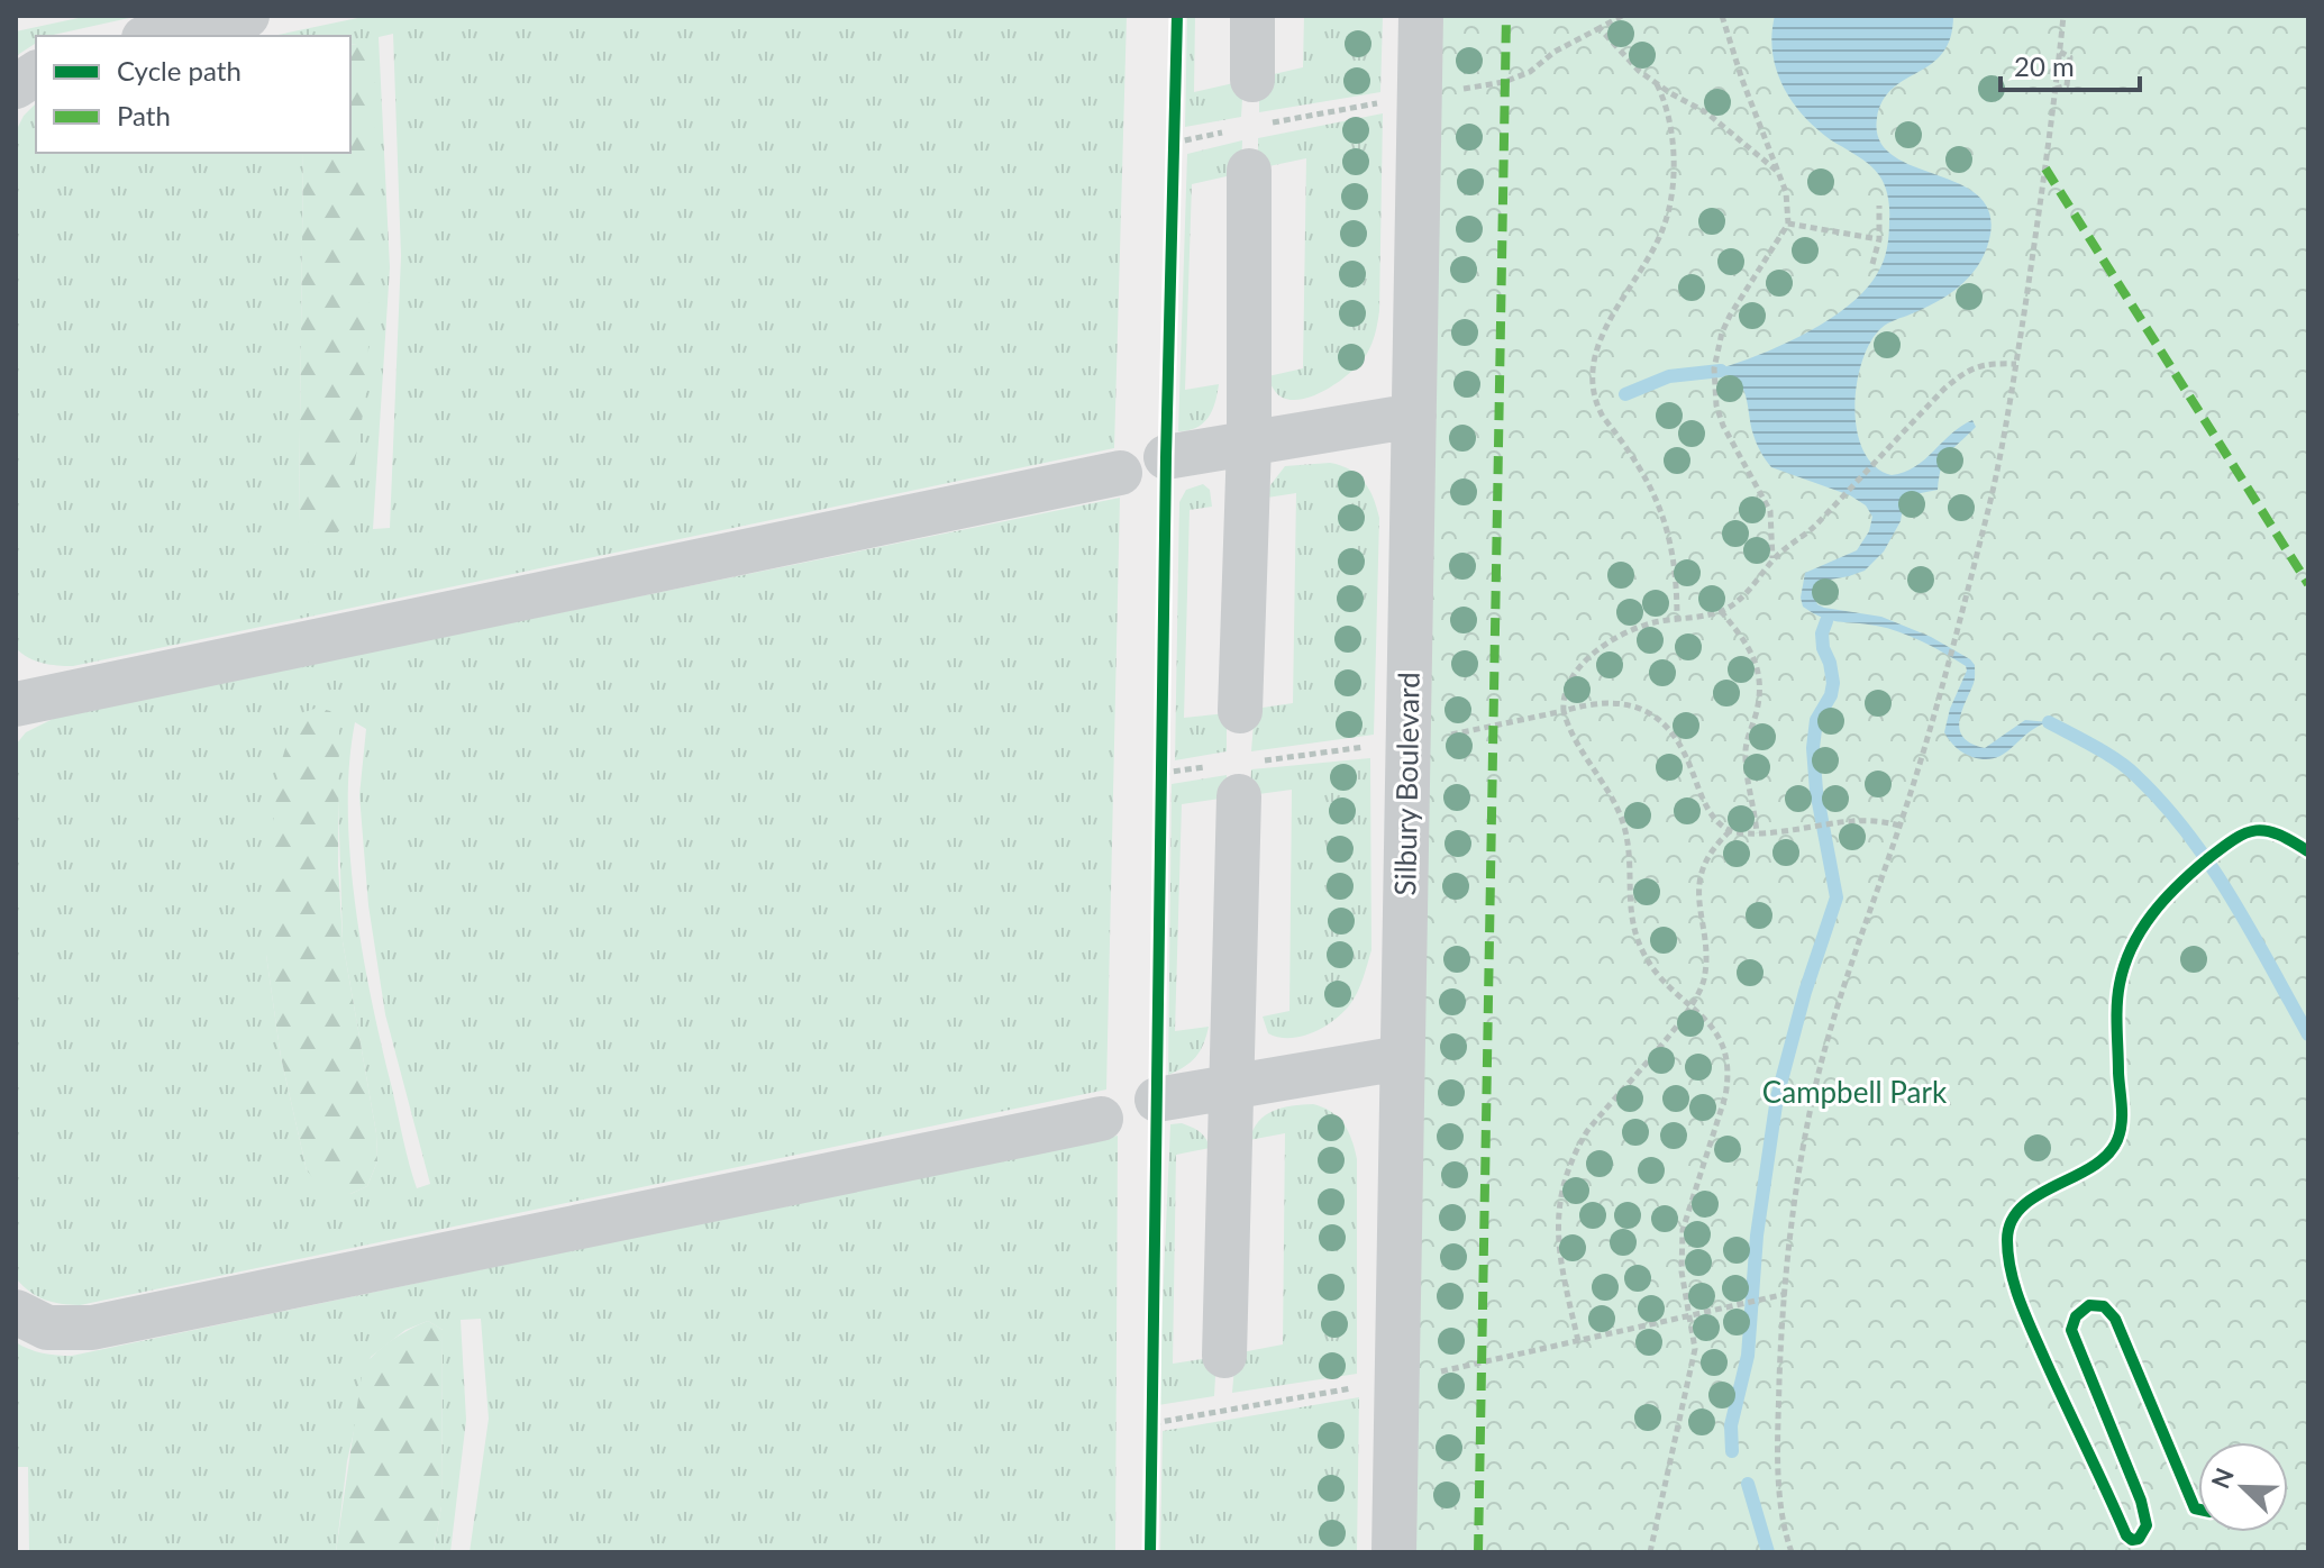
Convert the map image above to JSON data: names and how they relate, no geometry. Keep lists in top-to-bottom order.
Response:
{
  "streets": {
    "street": ["Silbury Boulevard"]
  },
  "parks": ["Campbell Park"],
  "legend": ["Cycle path", "Path"],
  "scale_bar": "20 m",
  "north": "top left"
}
